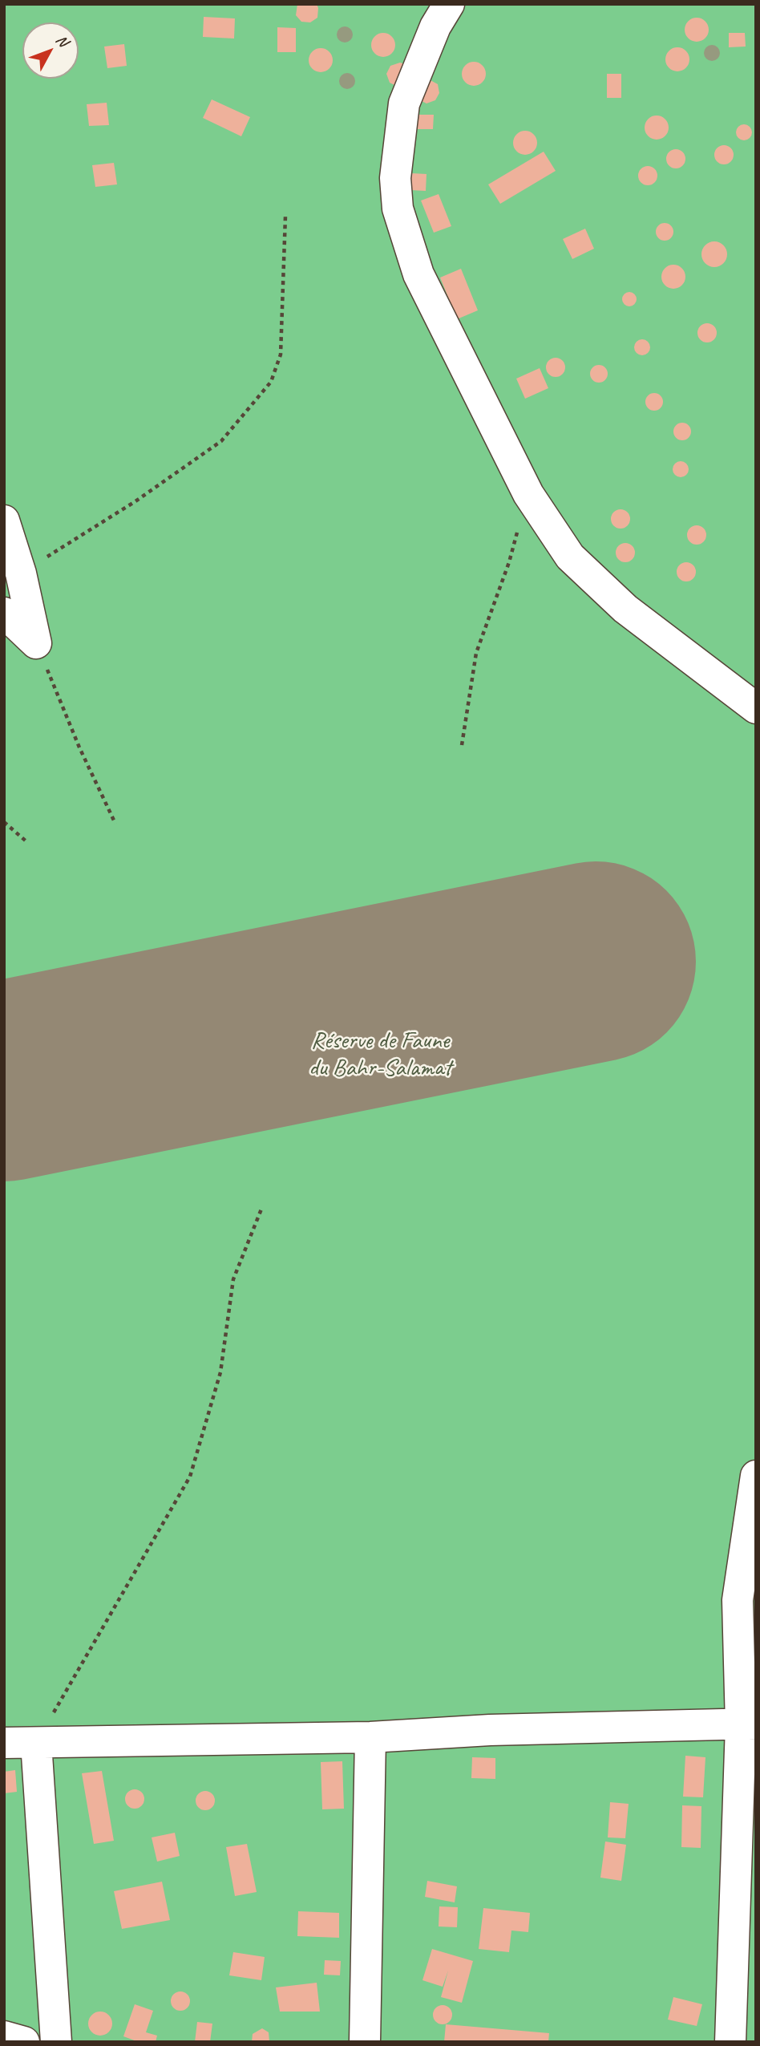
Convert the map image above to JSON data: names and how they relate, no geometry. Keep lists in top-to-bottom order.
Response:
{
  "parks": ["Réserve de Faune du Bahr-Salamat"],
  "north": "top right"
}
